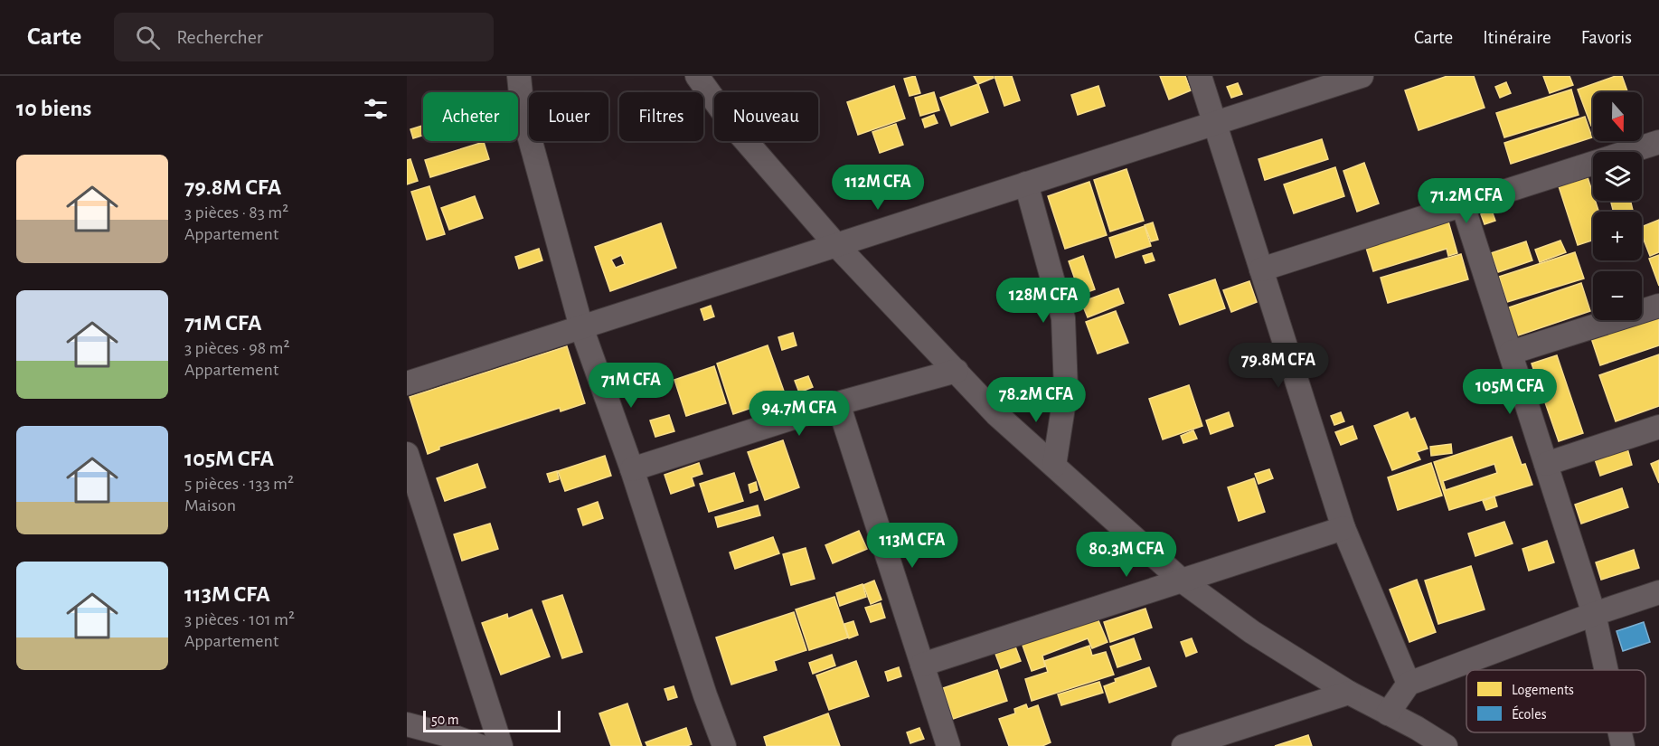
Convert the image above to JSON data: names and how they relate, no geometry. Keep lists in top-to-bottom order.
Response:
{
  "legend": ["Logements", "Écoles"],
  "scale_bar": "50 m",
  "north": "bottom",
  "page": {
    "header": "Carte",
    "search": "Rechercher",
    "nav": ["Carte", "Itinéraire", "Favoris"],
    "heading": "10 biens",
    "map_buttons": ["+", "−"],
    "chip": [
      "Acheter",
      "Louer",
      "Filtres",
      "Nouveau"
    ],
    "list": [
      {
        "name": "79.8M CFA",
        "note": "3 pièces · 83 m² · Appartement"
      },
      {
        "name": "71M CFA",
        "note": "3 pièces · 98 m² · Appartement"
      },
      {
        "name": "105M CFA",
        "note": "5 pièces · 133 m² · Maison"
      },
      {
        "name": "113M CFA",
        "note": "3 pièces · 101 m² · Appartement"
      }
    ],
    "price": [
      "112M CFA",
      "71.2M CFA",
      "128M CFA",
      "79.8M CFA",
      "71M CFA",
      "105M CFA",
      "78.2M CFA",
      "94.7M CFA",
      "113M CFA",
      "80.3M CFA"
    ],
    "scale": "50 m"
  }
}
